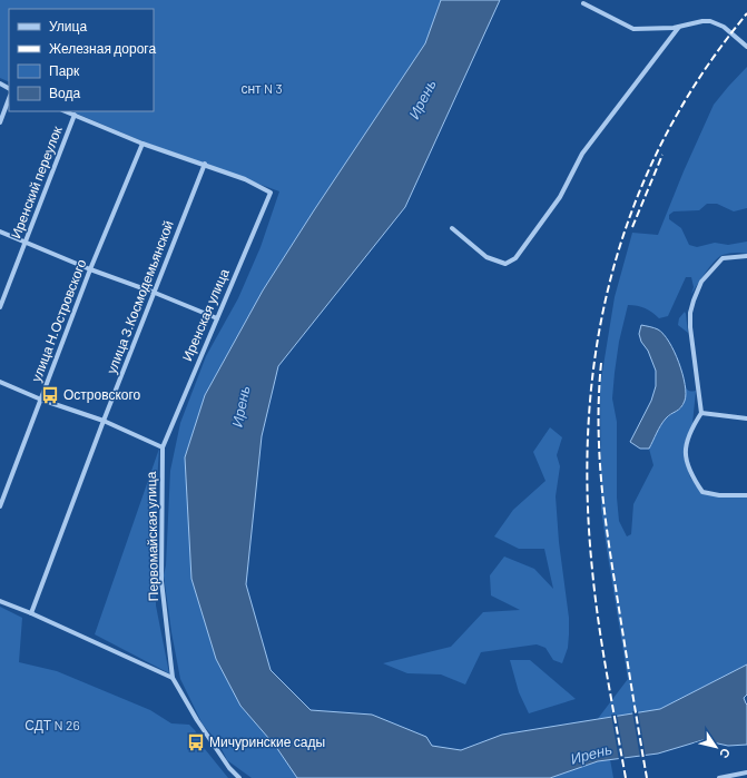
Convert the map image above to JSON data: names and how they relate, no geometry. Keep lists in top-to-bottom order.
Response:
{
  "streets": {
    "street": [
      "Иренский переулок",
      "улица З.Космодемьянской",
      "Иренская улица",
      "улица Н.Островского",
      "Первомайская улица"
    ]
  },
  "crossings": [
    ["улица З.Космодемьянской", "Иренская улица"],
    ["Иренская улица", "Первомайская улица"]
  ],
  "water": ["Ирень"],
  "parks": ["снт N 3", "СДТ N 26"],
  "places": {
    "bus stop": ["Островского", "Мичуринские сады"]
  },
  "legend": [
    "Улица",
    "Железная дорога",
    "Парк",
    "Вода"
  ],
  "north": "bottom right"
}
